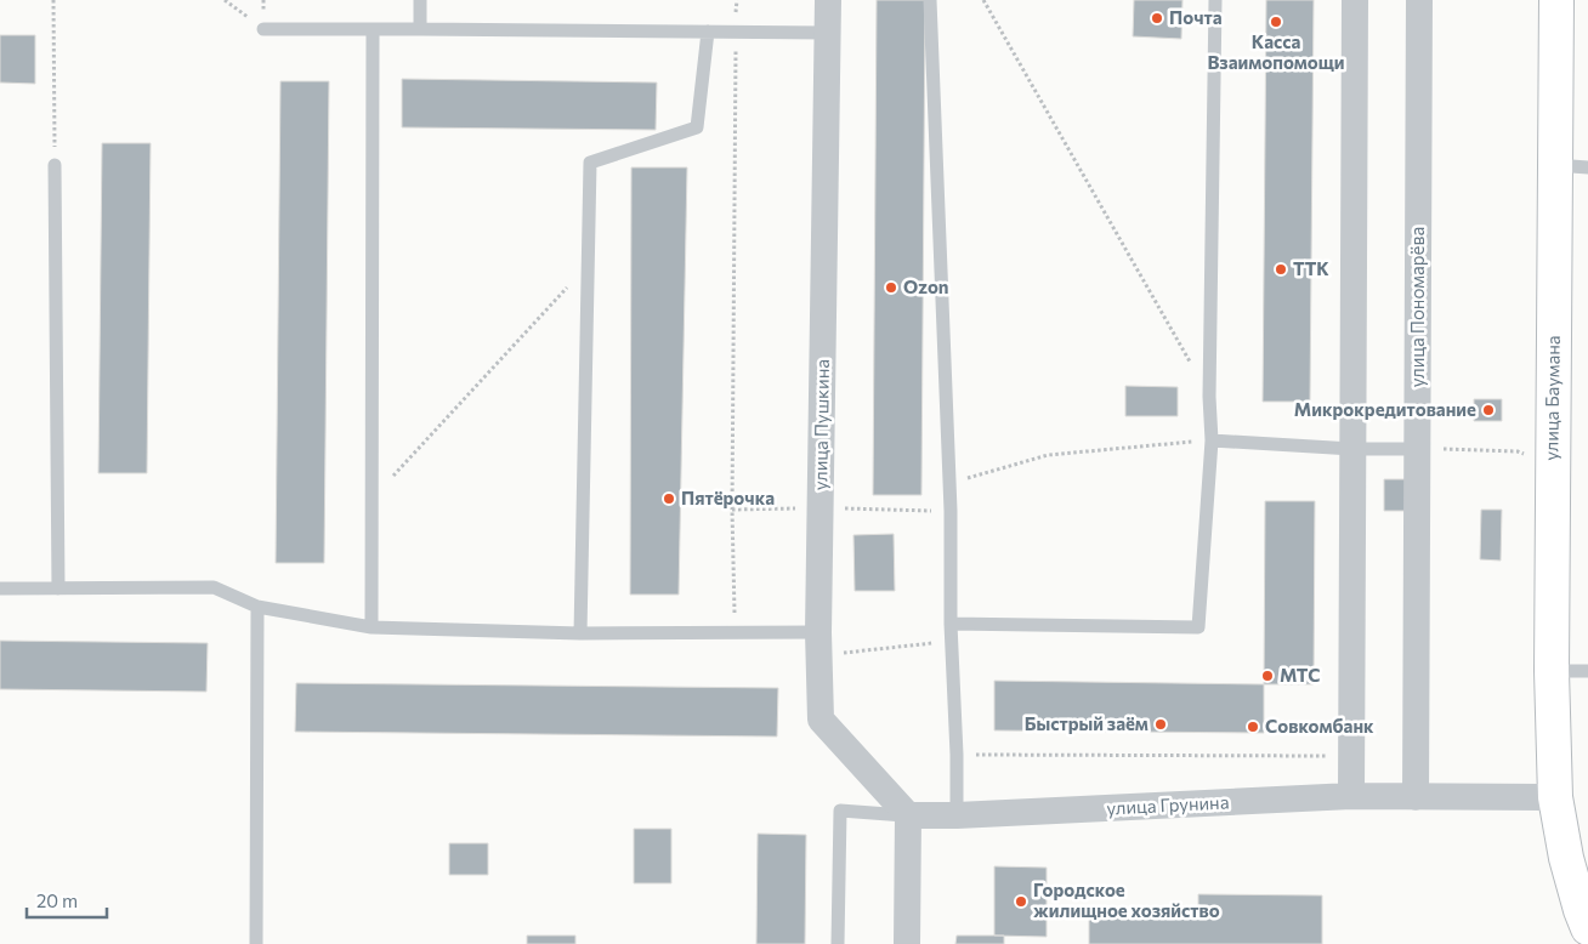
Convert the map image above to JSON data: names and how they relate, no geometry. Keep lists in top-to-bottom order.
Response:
{
  "streets": {
    "main road": ["улица Баумана"],
    "street": ["улица Пономарёва", "улица Пушкина", "улица Грунина"]
  },
  "crossings": [
    ["улица Пономарёва", "улица Грунина"],
    ["улица Баумана", "улица Грунина"],
    ["улица Пушкина", "улица Грунина"]
  ],
  "places": [
    "Почта",
    "Касса Взаимопомощи",
    "ТТК",
    "Ozon",
    "Микрокредитование",
    "Пятёрочка",
    "МТС",
    "Быстрый заём",
    "Совкомбанк",
    "Городское жилищное хозяйство"
  ],
  "scale_bar": "20 m"
}
